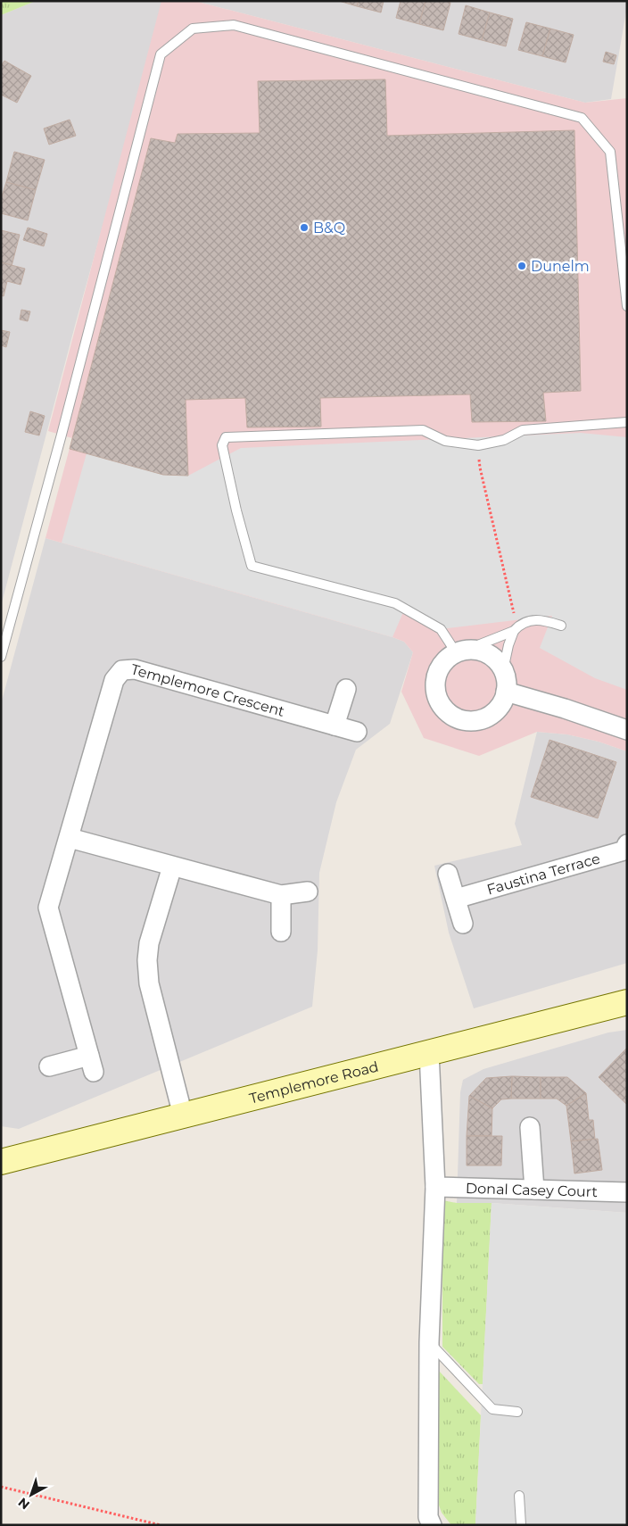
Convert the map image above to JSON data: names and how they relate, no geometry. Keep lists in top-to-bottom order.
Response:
{
  "streets": {
    "main road": ["Templemore Road"],
    "street": ["Templemore Crescent", "Faustina Terrace", "Donal Casey Court"]
  },
  "places": ["B&Q", "Dunelm"],
  "north": "bottom left"
}
